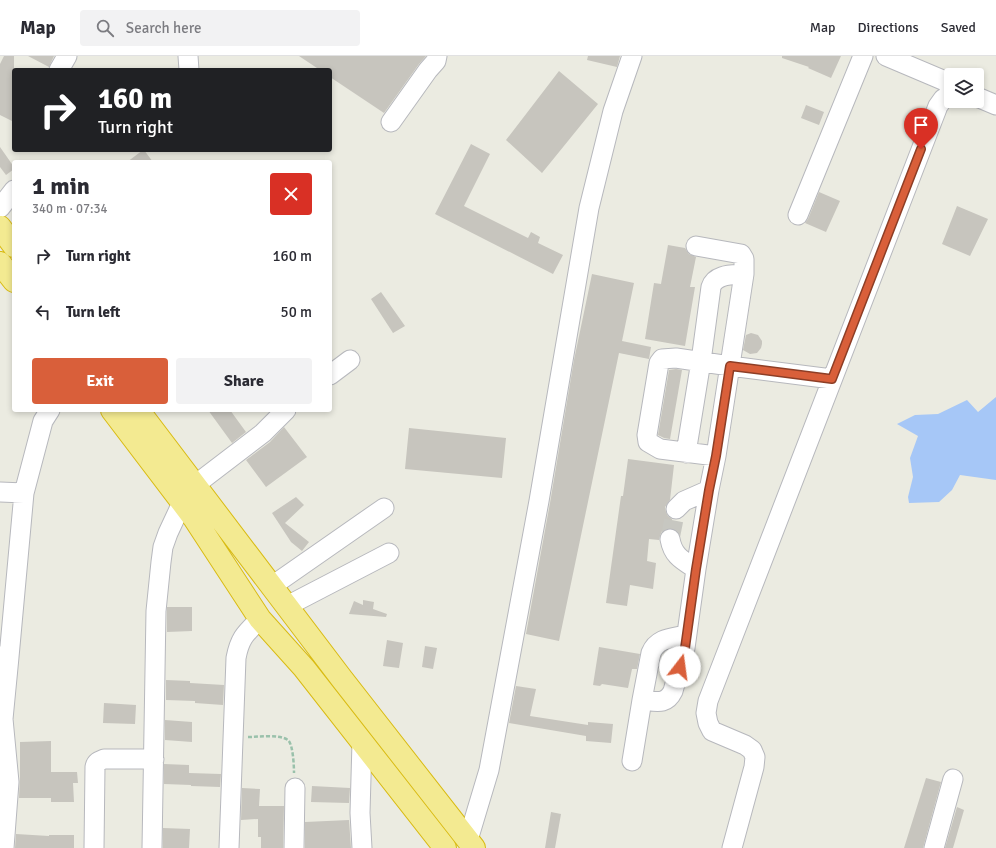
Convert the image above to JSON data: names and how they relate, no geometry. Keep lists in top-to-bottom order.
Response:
{
  "page": {
    "header": "Map",
    "search": "Search here",
    "nav": ["Map", "Directions", "Saved"],
    "turn": ["160 m", "Turn right"],
    "heading": ["1 min", "340 m · 07:34"],
    "list": [
      {
        "name": "Turn right",
        "value": "160 m"
      },
      {
        "name": "Turn left",
        "value": "50 m"
      }
    ],
    "buttons": ["Exit", "Share"]
  }
}
